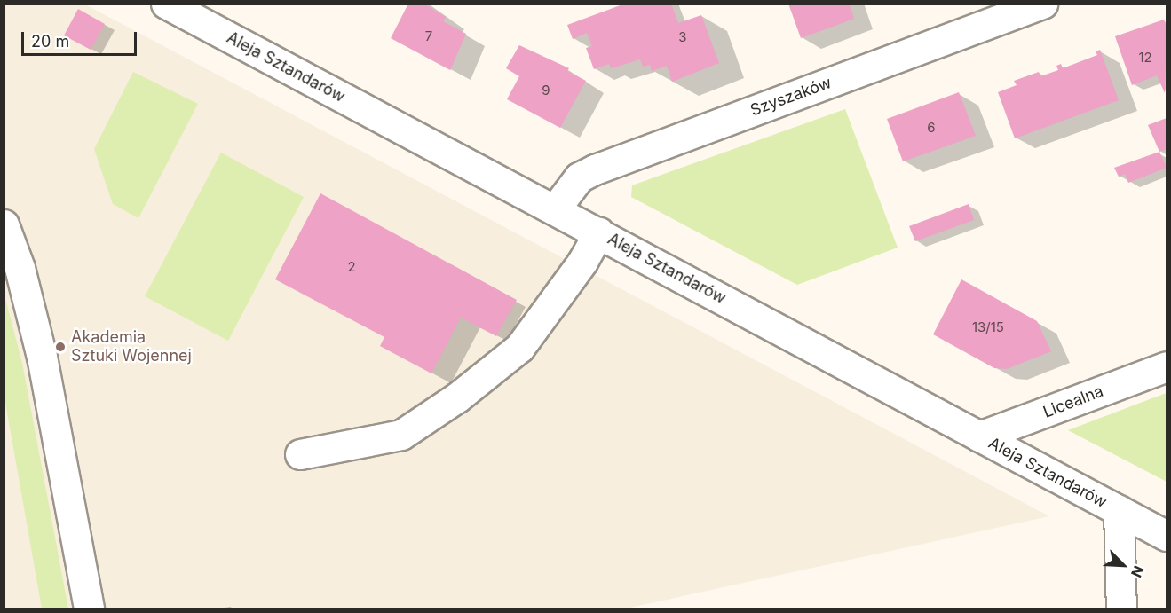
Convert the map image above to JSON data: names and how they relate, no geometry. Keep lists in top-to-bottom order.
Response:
{
  "streets": {
    "street": ["Aleja Sztandarów", "Szyszaków", "Licealna"]
  },
  "crossings": [
    ["Aleja Sztandarów", "Szyszaków"],
    ["Aleja Sztandarów", "Licealna"]
  ],
  "places": ["Akademia Sztuki Wojennej"],
  "house_numbers": [
    "7",
    "3",
    "12",
    "9",
    "6",
    "2",
    "13/15"
  ],
  "scale_bar": "20 m",
  "north": "bottom right"
}
